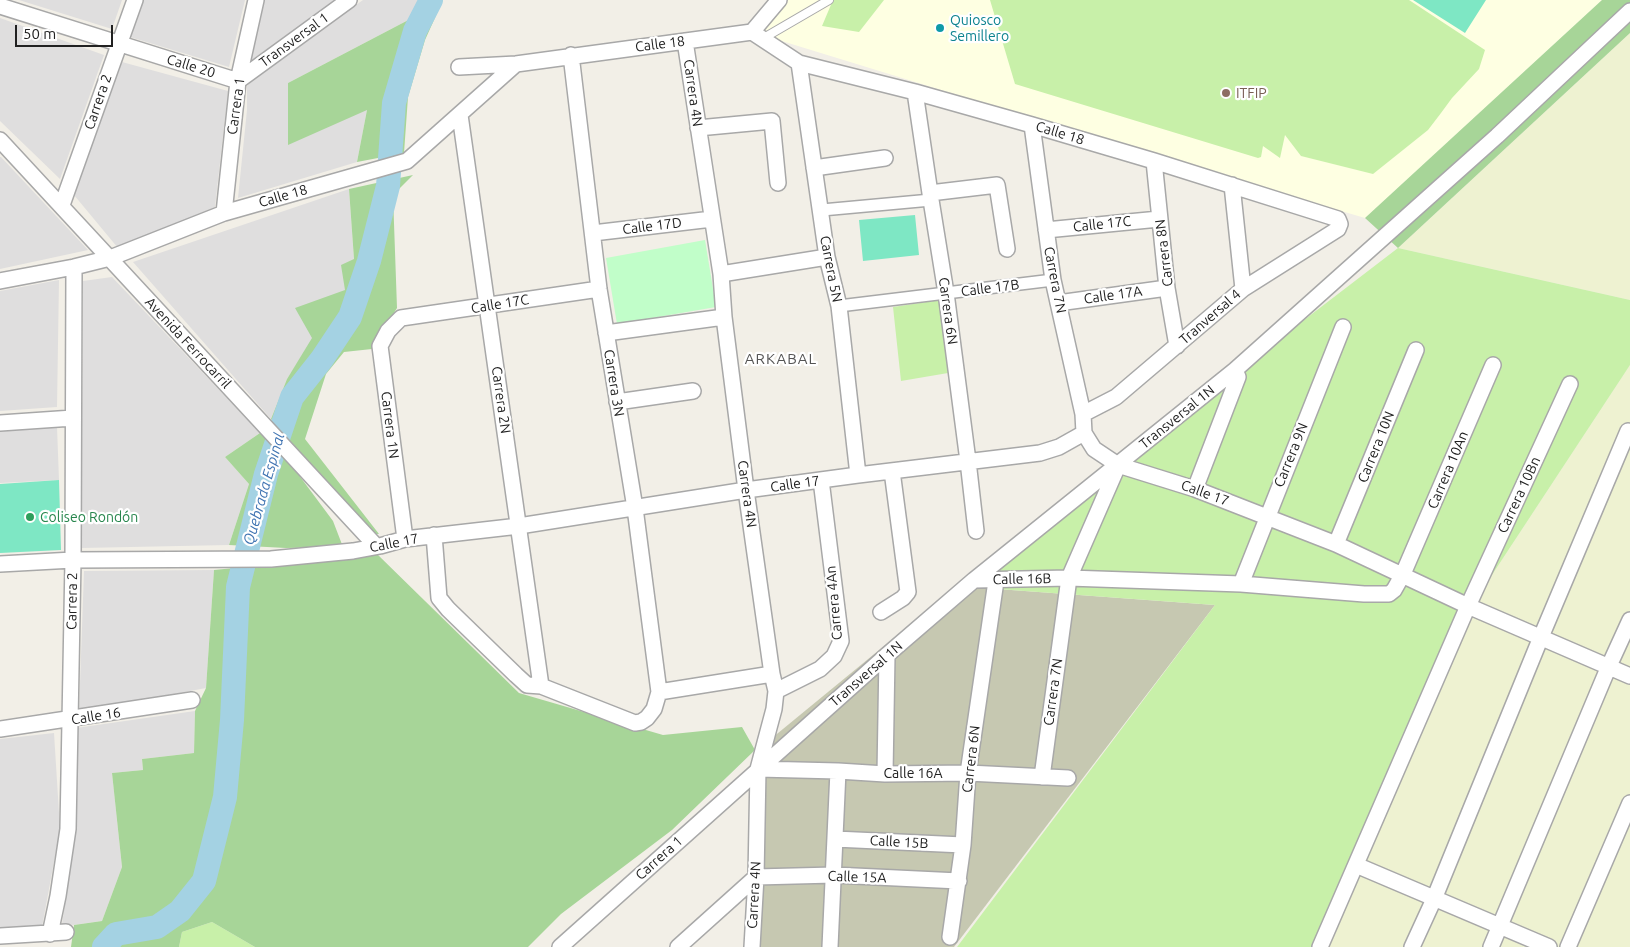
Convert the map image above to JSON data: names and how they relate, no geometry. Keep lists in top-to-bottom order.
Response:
{
  "streets": {
    "street": [
      "Transversal 1",
      "Calle 18",
      "Calle 20",
      "Carrera 4N",
      "Carrera 2",
      "Carrera 1",
      "Calle 17C",
      "Calle 17D",
      "Carrera 8N",
      "Carrera 5N",
      "Carrera 7N",
      "Calle 17B",
      "Calle 17A",
      "Carrera 6N",
      "Tranversal 4",
      "Avenida Ferrocarril",
      "Carrera 3N",
      "Carrera 2N",
      "Transversal 1N",
      "Carrera 1N",
      "Carrera 10N",
      "Carrera 9N",
      "Carrera 10An",
      "Calle 17",
      "Carrera 10Bn",
      "Calle 16B",
      "Carrera 4An",
      "Calle 16",
      "Calle 16A",
      "Calle 15B",
      "Calle 15A"
    ]
  },
  "crossings": [
    ["Transversal 1", "Calle 20"],
    ["Transversal 1", "Carrera 1"],
    ["Calle 18", "Carrera 4N"],
    ["Calle 18", "Carrera 2"],
    ["Calle 18", "Carrera 1"],
    ["Calle 18", "Carrera 8N"],
    ["Calle 18", "Carrera 5N"],
    ["Calle 18", "Carrera 7N"],
    ["Calle 18", "Carrera 6N"],
    ["Calle 18", "Tranversal 4"],
    ["Calle 18", "Avenida Ferrocarril"],
    ["Calle 18", "Carrera 3N"],
    ["Calle 18", "Carrera 2N"],
    ["Calle 20", "Carrera 2"],
    ["Calle 20", "Carrera 1"],
    ["Carrera 4N", "Carrera 1"],
    ["Carrera 4N", "Calle 17D"],
    ["Carrera 4N", "Transversal 1N"],
    ["Carrera 4N", "Calle 17"],
    ["Carrera 4N", "Carrera 4An"],
    ["Carrera 4N", "Calle 16A"],
    ["Carrera 4N", "Calle 15A"],
    ["Carrera 2", "Avenida Ferrocarril"],
    ["Carrera 2", "Calle 17"],
    ["Carrera 2", "Calle 16"],
    ["Carrera 1", "Transversal 1N"],
    ["Carrera 1", "Calle 16A"],
    ["Calle 17C", "Carrera 8N"],
    ["Calle 17C", "Carrera 7N"],
    ["Calle 17C", "Carrera 3N"],
    ["Calle 17C", "Carrera 2N"],
    ["Calle 17C", "Carrera 1N"],
    ["Calle 17D", "Carrera 3N"],
    ["Carrera 8N", "Calle 17A"],
    ["Carrera 8N", "Tranversal 4"],
    ["Carrera 5N", "Calle 17B"],
    ["Carrera 5N", "Calle 17"],
    ["Carrera 7N", "Calle 17B"],
    ["Carrera 7N", "Calle 17A"],
    ["Carrera 7N", "Tranversal 4"],
    ["Carrera 7N", "Transversal 1N"],
    ["Carrera 7N", "Calle 17"],
    ["Carrera 7N", "Calle 16B"],
    ["Carrera 7N", "Calle 16A"],
    ["Calle 17B", "Carrera 6N"],
    ["Carrera 6N", "Calle 17"],
    ["Carrera 6N", "Calle 16B"],
    ["Carrera 6N", "Calle 16A"],
    ["Carrera 6N", "Calle 15B"],
    ["Carrera 6N", "Calle 15A"],
    ["Avenida Ferrocarril", "Calle 17"],
    ["Carrera 3N", "Carrera 2N"],
    ["Carrera 3N", "Calle 17"],
    ["Carrera 2N", "Calle 17"],
    ["Transversal 1N", "Calle 17"],
    ["Transversal 1N", "Calle 16B"],
    ["Transversal 1N", "Calle 16A"],
    ["Carrera 1N", "Calle 17"],
    ["Carrera 10N", "Calle 17"],
    ["Carrera 9N", "Carrera 10An"],
    ["Carrera 9N", "Calle 17"],
    ["Carrera 9N", "Calle 16B"],
    ["Carrera 10An", "Calle 17"],
    ["Carrera 10An", "Calle 16B"],
    ["Calle 17", "Carrera 10Bn"],
    ["Calle 17", "Carrera 4An"]
  ],
  "districts": ["ARKABAL"],
  "water": ["Quebrada Espinal"],
  "places": ["Quiosco Semillero", "ITFIP", "Coliseo Rondón"],
  "scale_bar": "50 m"
}
